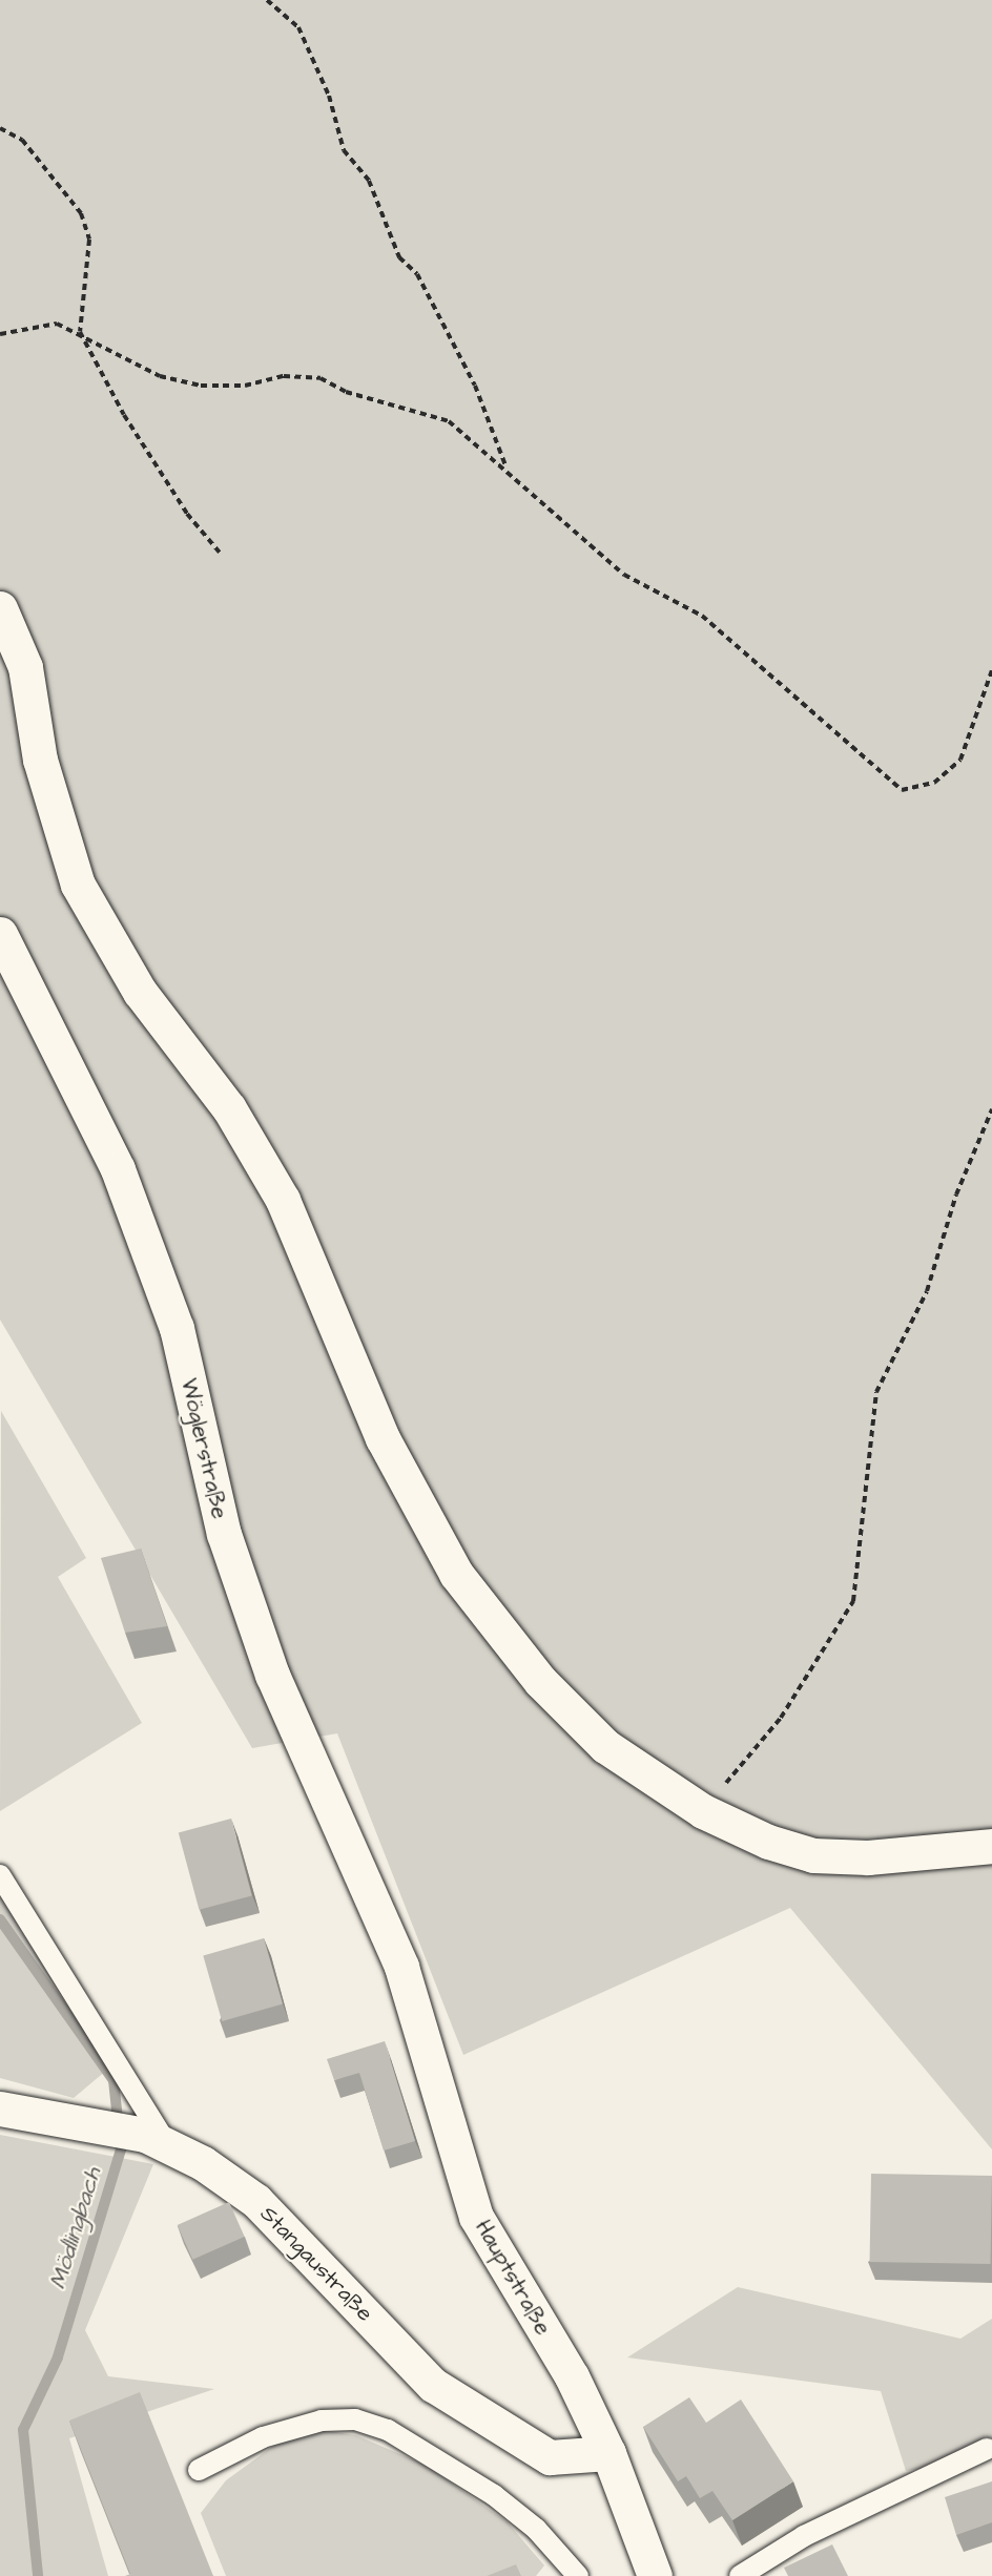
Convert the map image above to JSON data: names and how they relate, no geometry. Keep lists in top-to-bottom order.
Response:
{
  "streets": {
    "main road": ["Wöglerstraße", "Stangaustraße", "Hauptstraße"]
  },
  "crossings": [
    ["Wöglerstraße", "Hauptstraße"],
    ["Stangaustraße", "Hauptstraße"]
  ],
  "water": ["Mödlingbach"]
}
